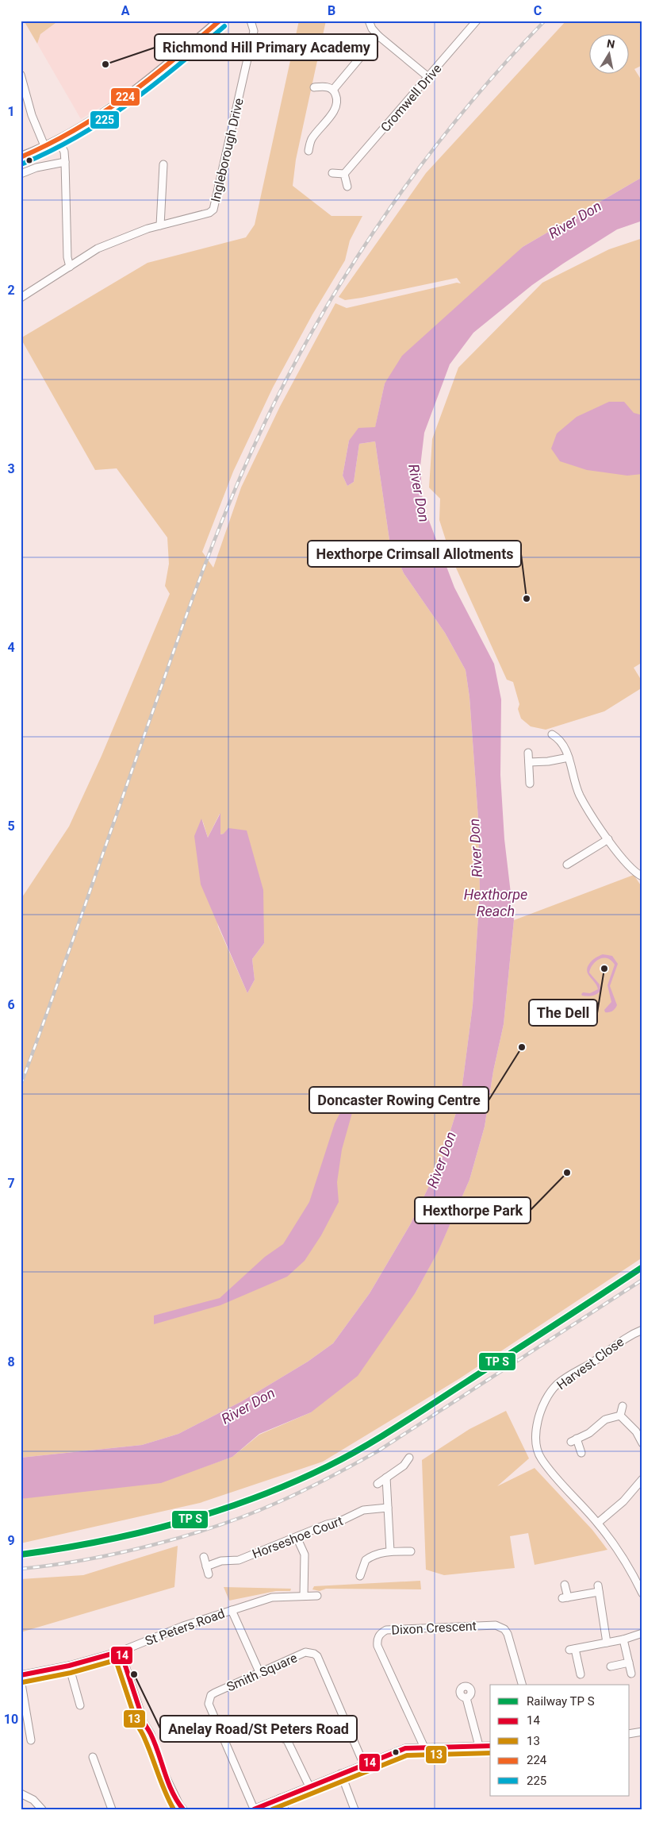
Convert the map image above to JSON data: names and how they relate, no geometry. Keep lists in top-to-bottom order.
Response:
{
  "streets": {
    "street": [
      "Cromwell Drive",
      "Ingleborough Drive",
      "Harvest Close",
      "Horseshoe Court",
      "St Peters Road",
      "Dixon Crescent",
      "Smith Square"
    ]
  },
  "water": ["River Don", "Hexthorpe Reach"],
  "places": [
    "Richmond Hill Primary Academy",
    "Hexthorpe Crimsall Allotments",
    "The Dell",
    "Doncaster Rowing Centre",
    "Hexthorpe Park",
    "Anelay Road/St Peters Road"
  ],
  "lines": [
    "transit line 224",
    "transit line 225",
    "transit line 14",
    "transit line 13"
  ],
  "legend": [
    "Railway TP S",
    "14",
    "13",
    "224",
    "225"
  ],
  "north": "top",
  "grid": {
    "columns": ["A", "B", "C"],
    "rows": [
      "1",
      "2",
      "3",
      "4",
      "5",
      "6",
      "7",
      "8",
      "9",
      "10"
    ]
  }
}
